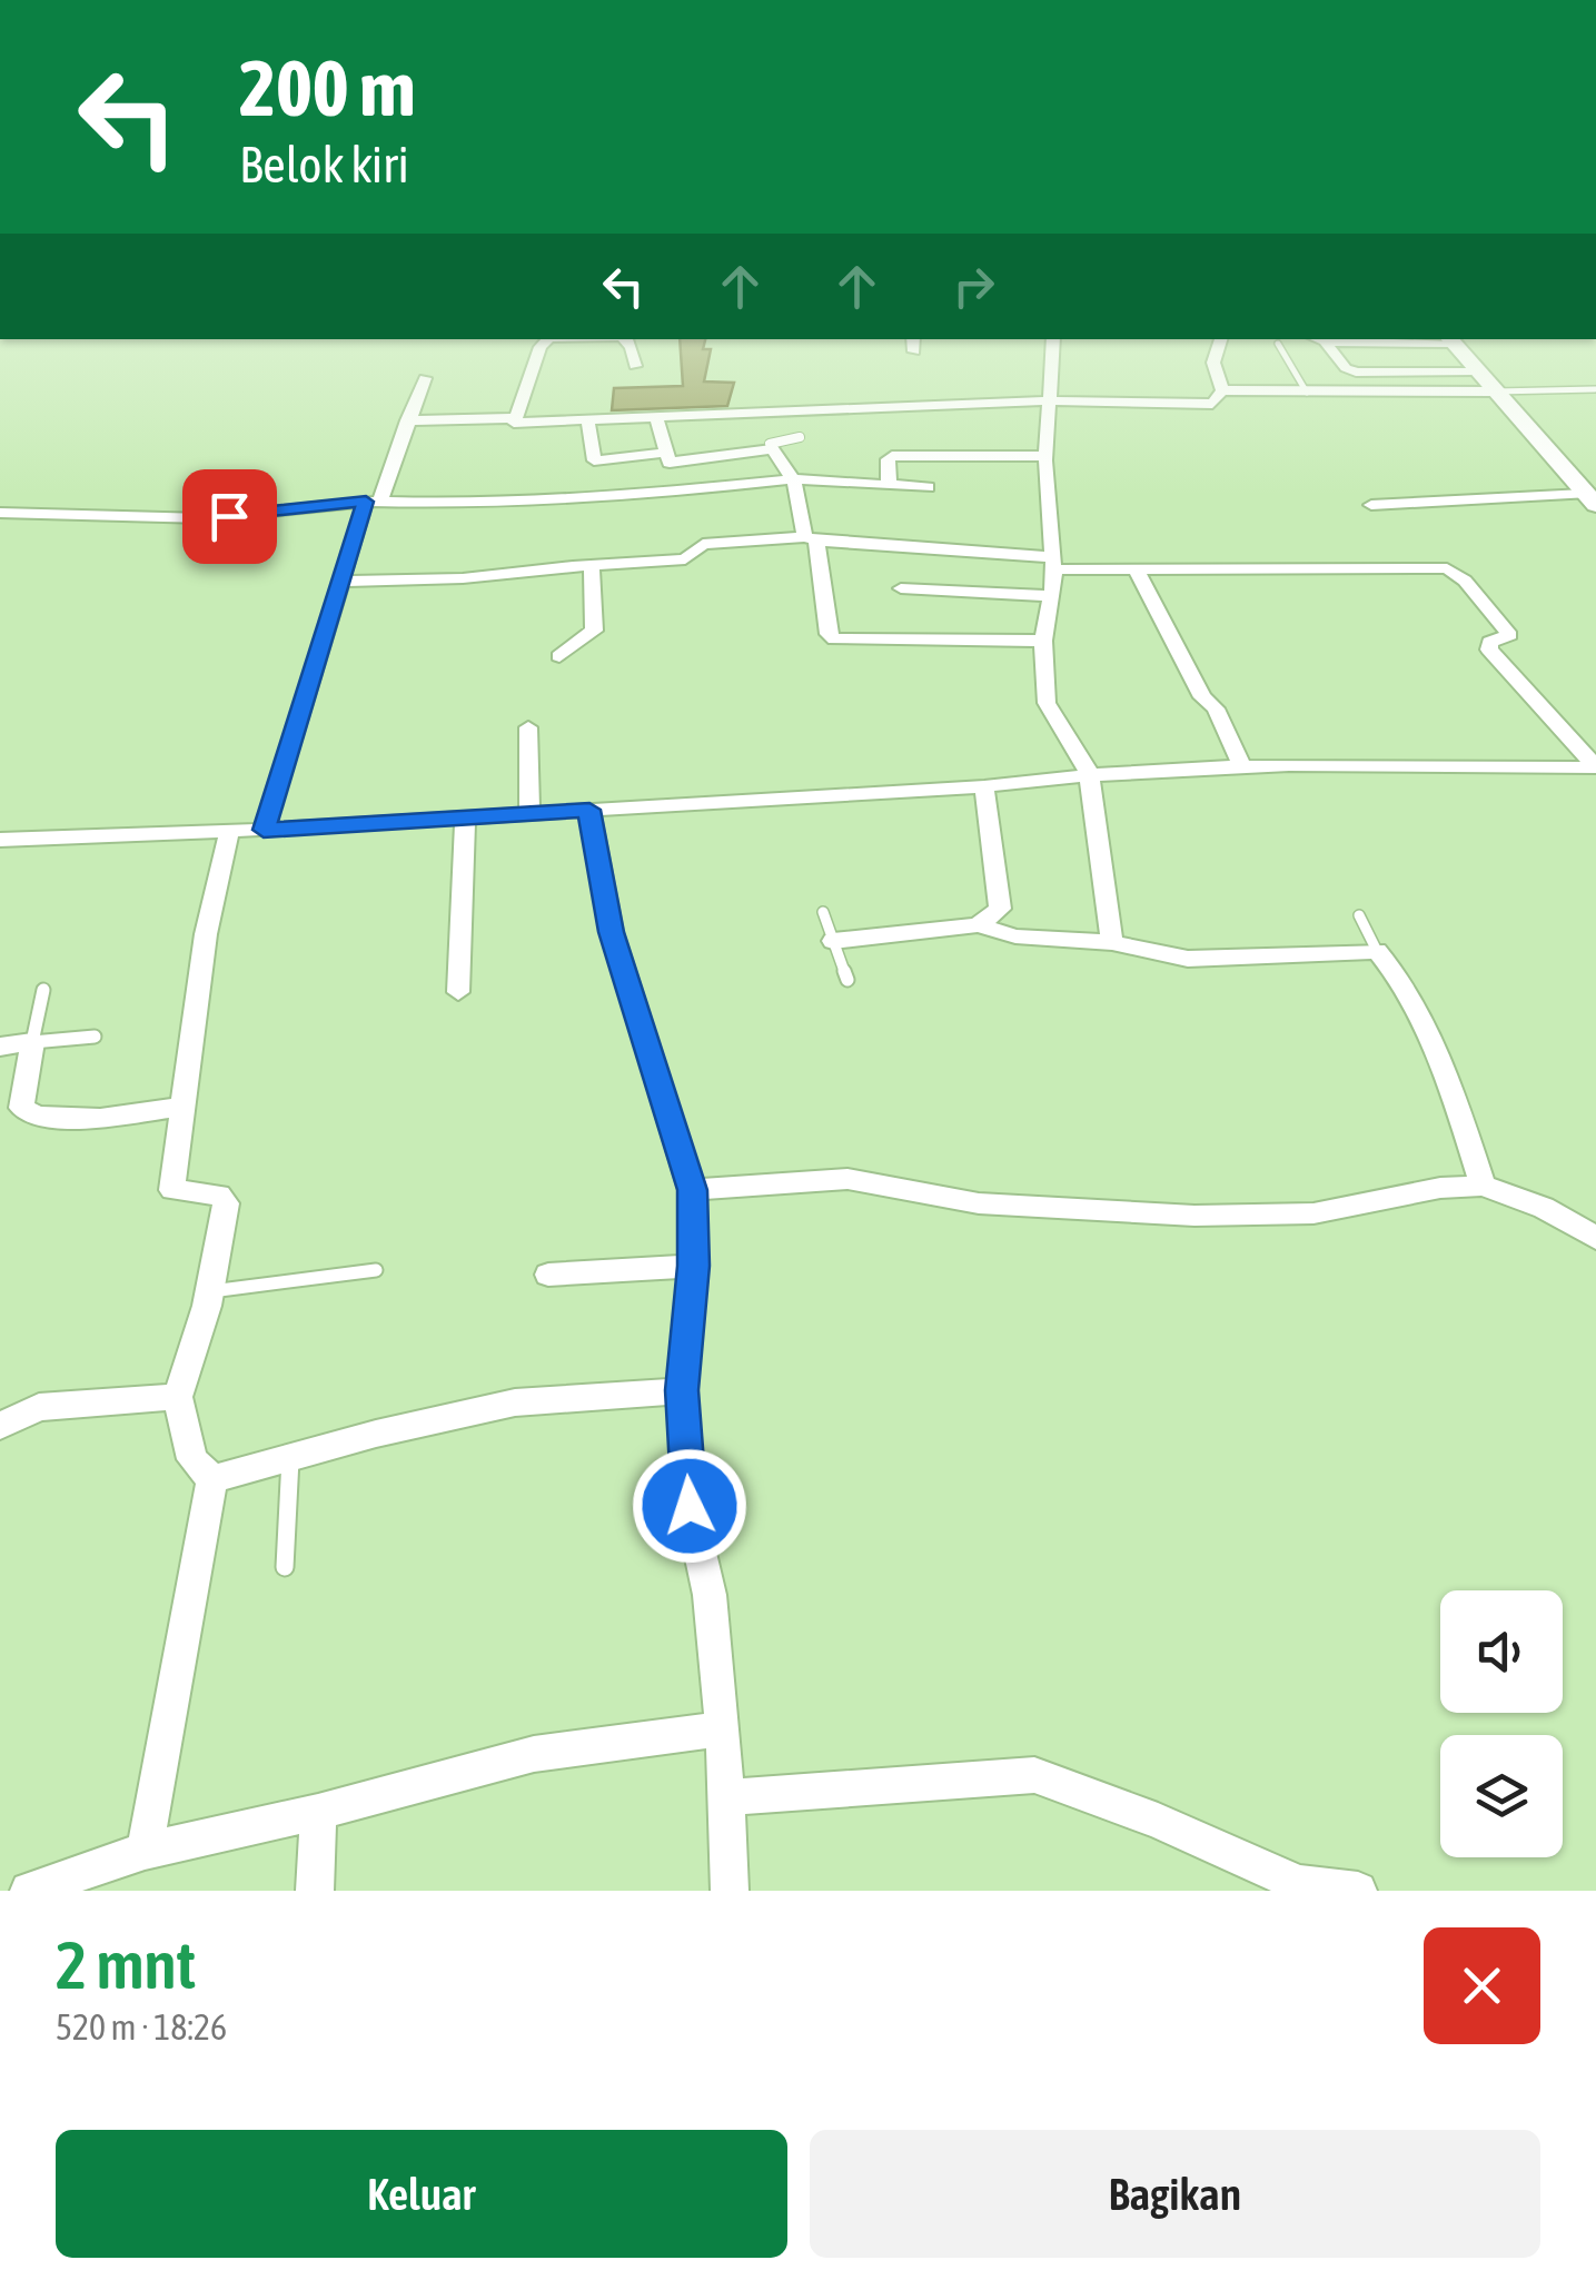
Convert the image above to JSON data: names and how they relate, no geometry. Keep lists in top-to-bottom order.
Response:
{
  "page": {
    "turn": ["200 m", "Belok kiri"],
    "heading": ["2 mnt", "520 m · 18:26"],
    "buttons": ["Keluar", "Bagikan"]
  }
}
